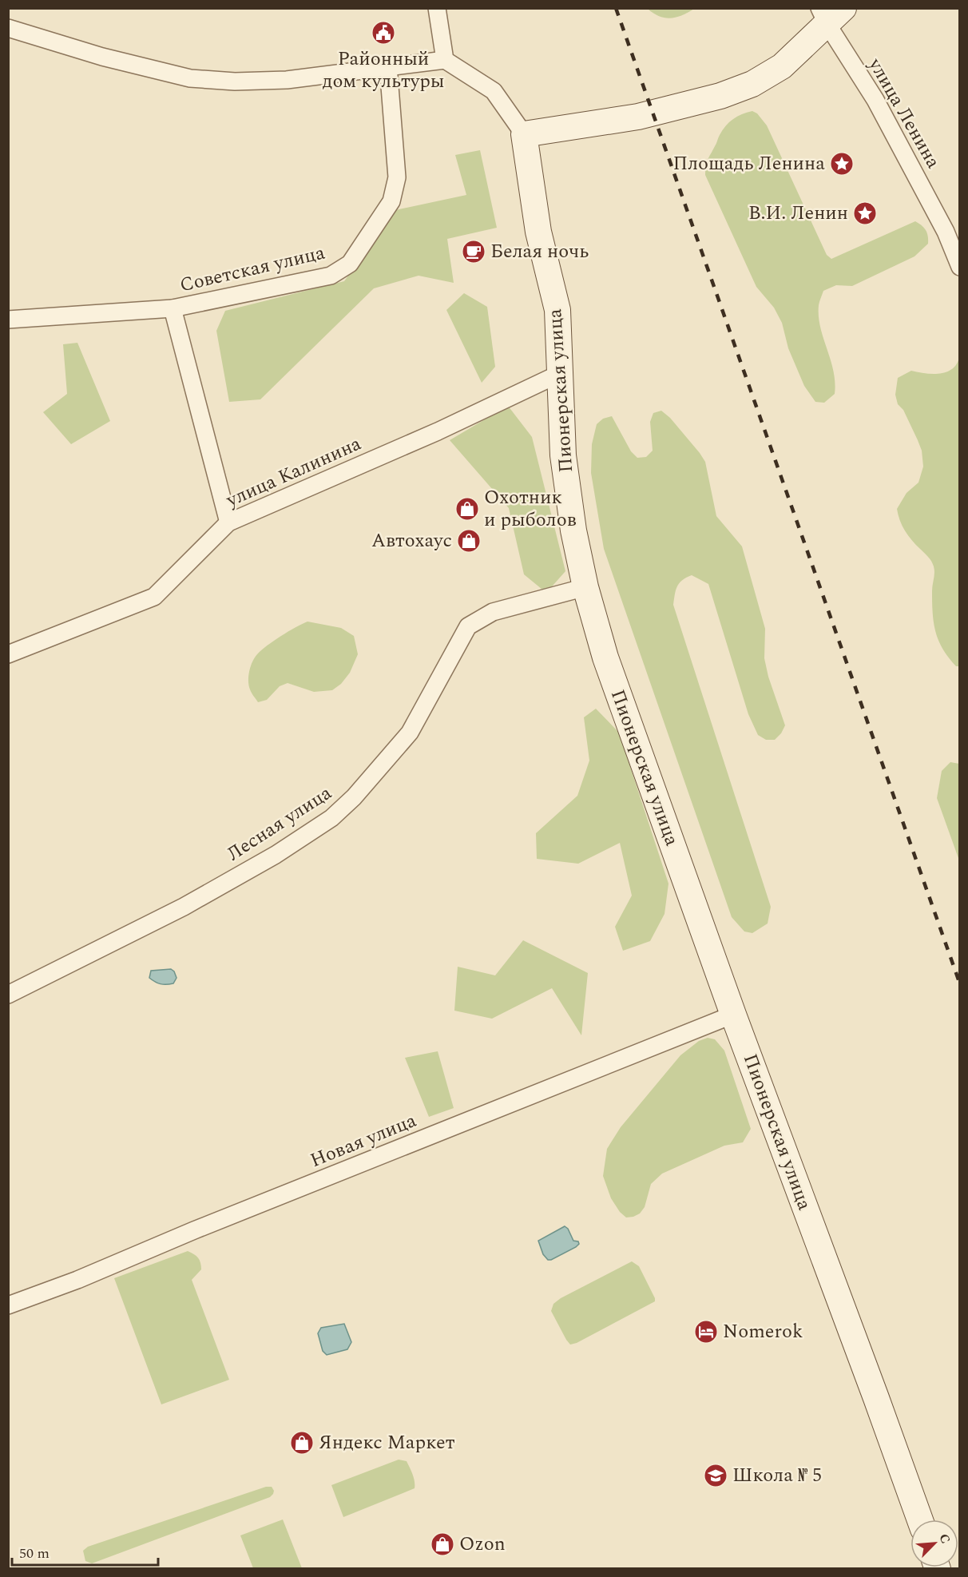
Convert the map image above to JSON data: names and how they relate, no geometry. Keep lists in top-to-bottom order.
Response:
{
  "streets": {
    "street": [
      "улица Ленина",
      "Советская улица",
      "Пионерская улица",
      "улица Калинина",
      "Лесная улица",
      "Новая улица"
    ]
  },
  "crossings": [
    ["Пионерская улица", "улица Калинина"],
    ["Пионерская улица", "Лесная улица"],
    ["Пионерская улица", "Новая улица"]
  ],
  "places": {
    "public building": ["Районный дом культуры"],
    "place": ["Площадь Ленина", "В.И. Ленин"],
    "cafe": ["Белая ночь"],
    "shop": [
      "Охотник и рыболов",
      "Автохаус",
      "Яндекс Маркет",
      "Ozon"
    ],
    "hotel": ["Nomerok"],
    "school or university": ["Школа № 5"]
  },
  "scale_bar": "50 m",
  "north": "top right"
}
